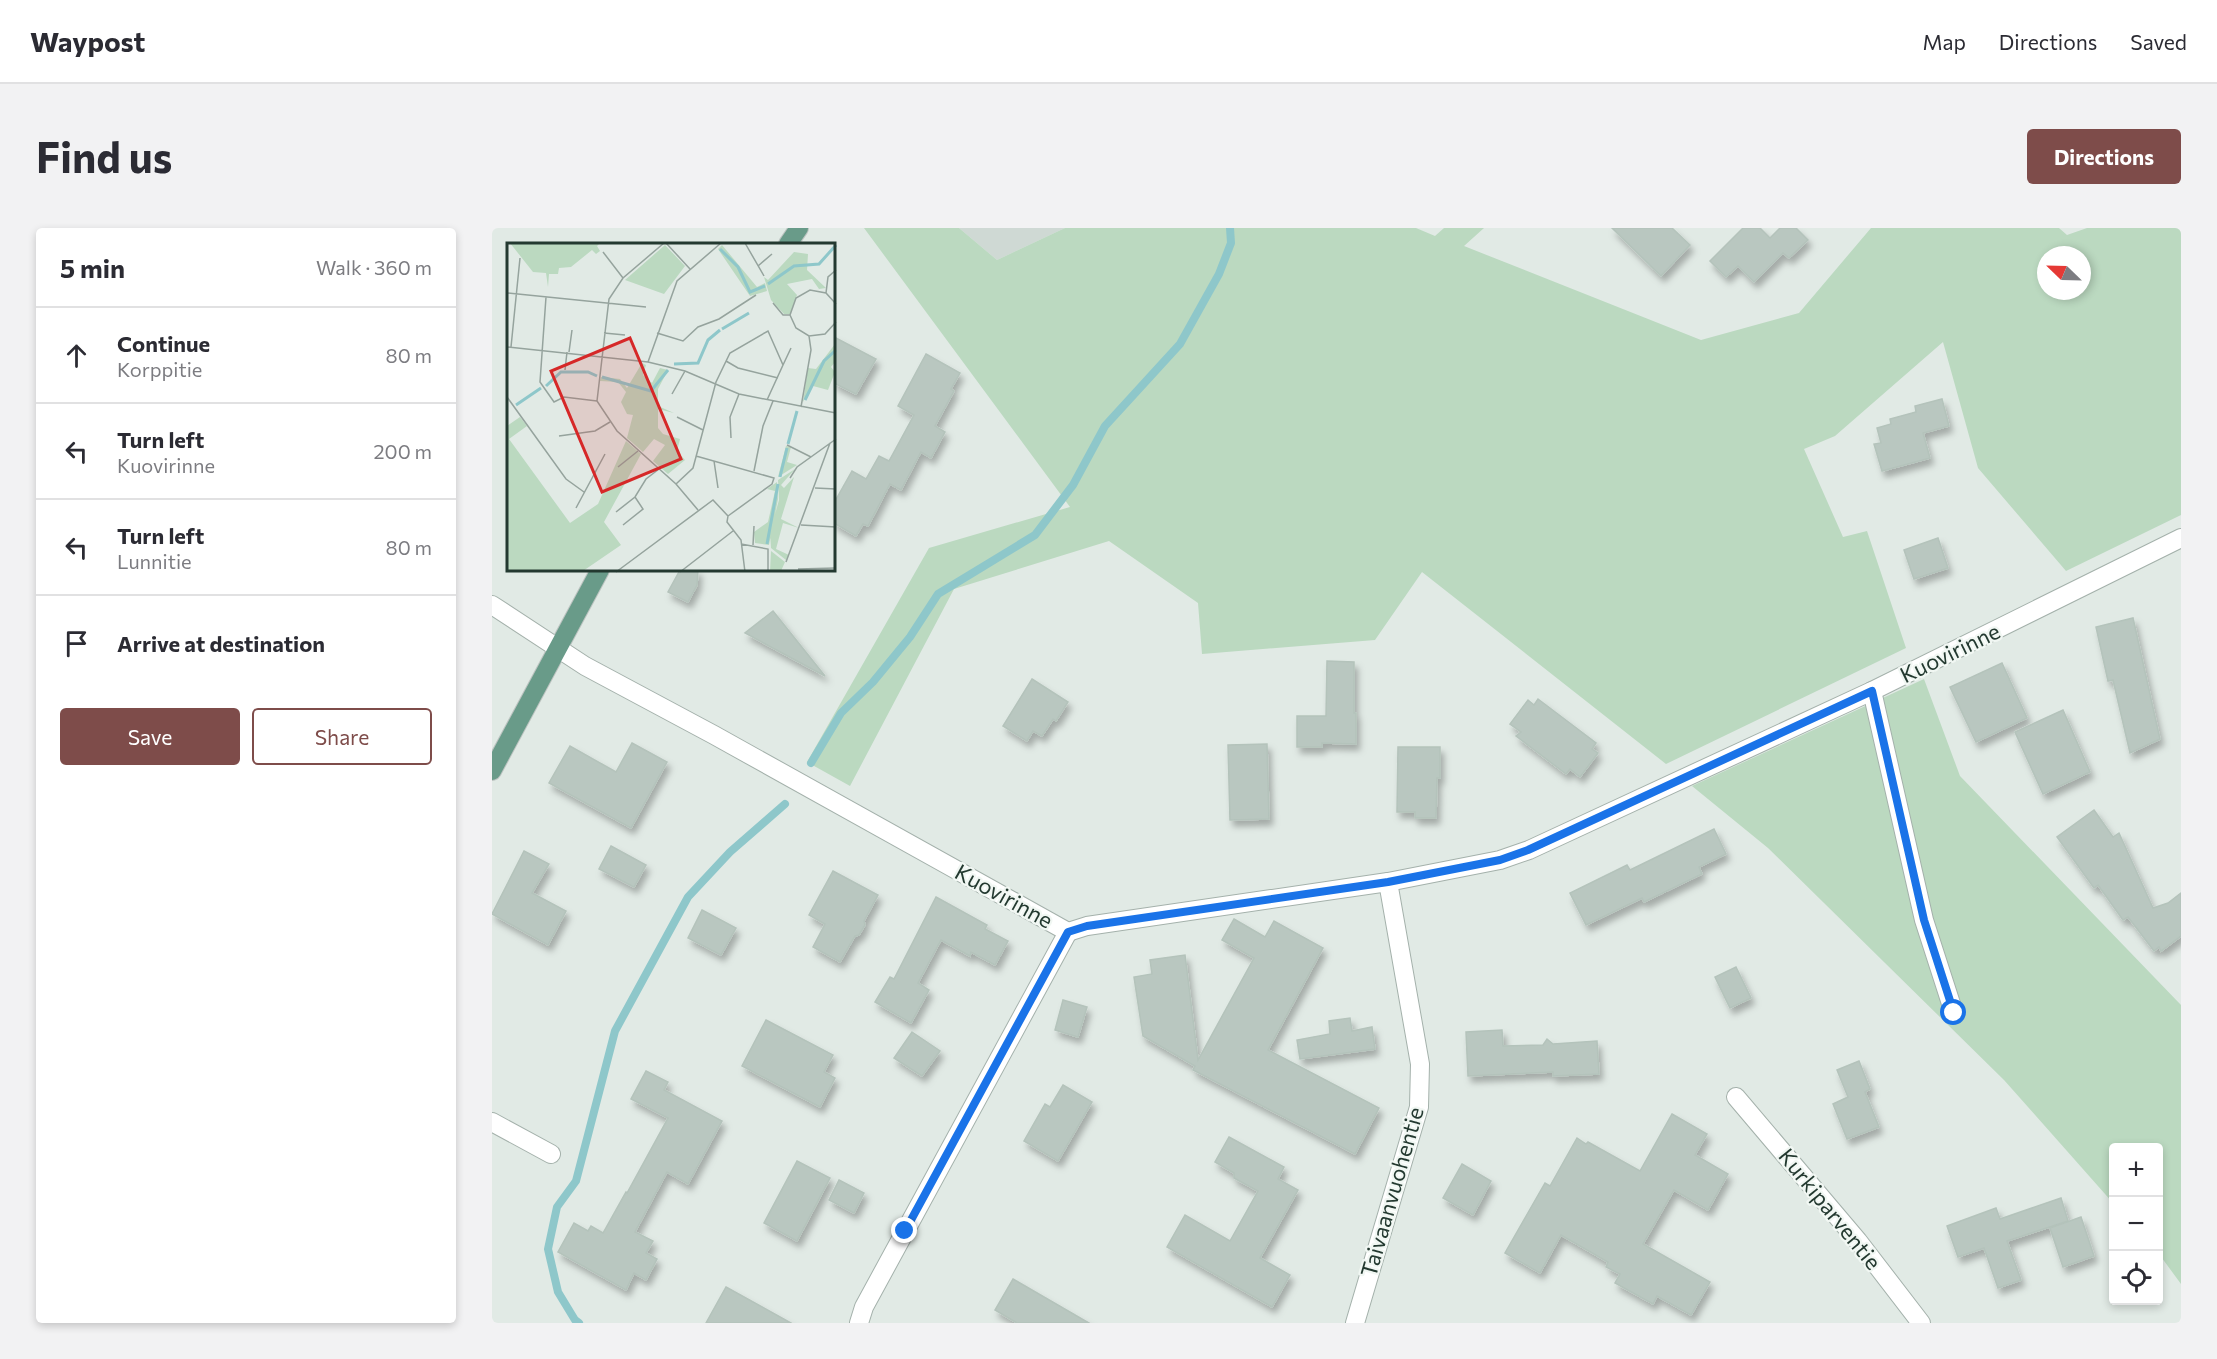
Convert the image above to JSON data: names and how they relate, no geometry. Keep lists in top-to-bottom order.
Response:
{
  "streets": {
    "street": ["Kuovirinne", "Taivaanvuohentie", "Kurkiparventie"]
  },
  "crossings": [
    ["Kuovirinne", "Taivaanvuohentie"]
  ],
  "north": "top left",
  "page": {
    "header": "Waypost",
    "nav": ["Map", "Directions", "Saved"],
    "buttons": [
      "Directions",
      ["Save", "Share"]
    ],
    "title": "Find us",
    "heading": ["5 min", "Walk · 360 m"],
    "list": [
      ["Continue", "Korppitie", "80 m"],
      ["Turn left", "Kuovirinne", "200 m"],
      ["Turn left", "Lunnitie", "80 m"],
      "Arrive at destination"
    ],
    "map_buttons": ["+", "−"]
  }
}
